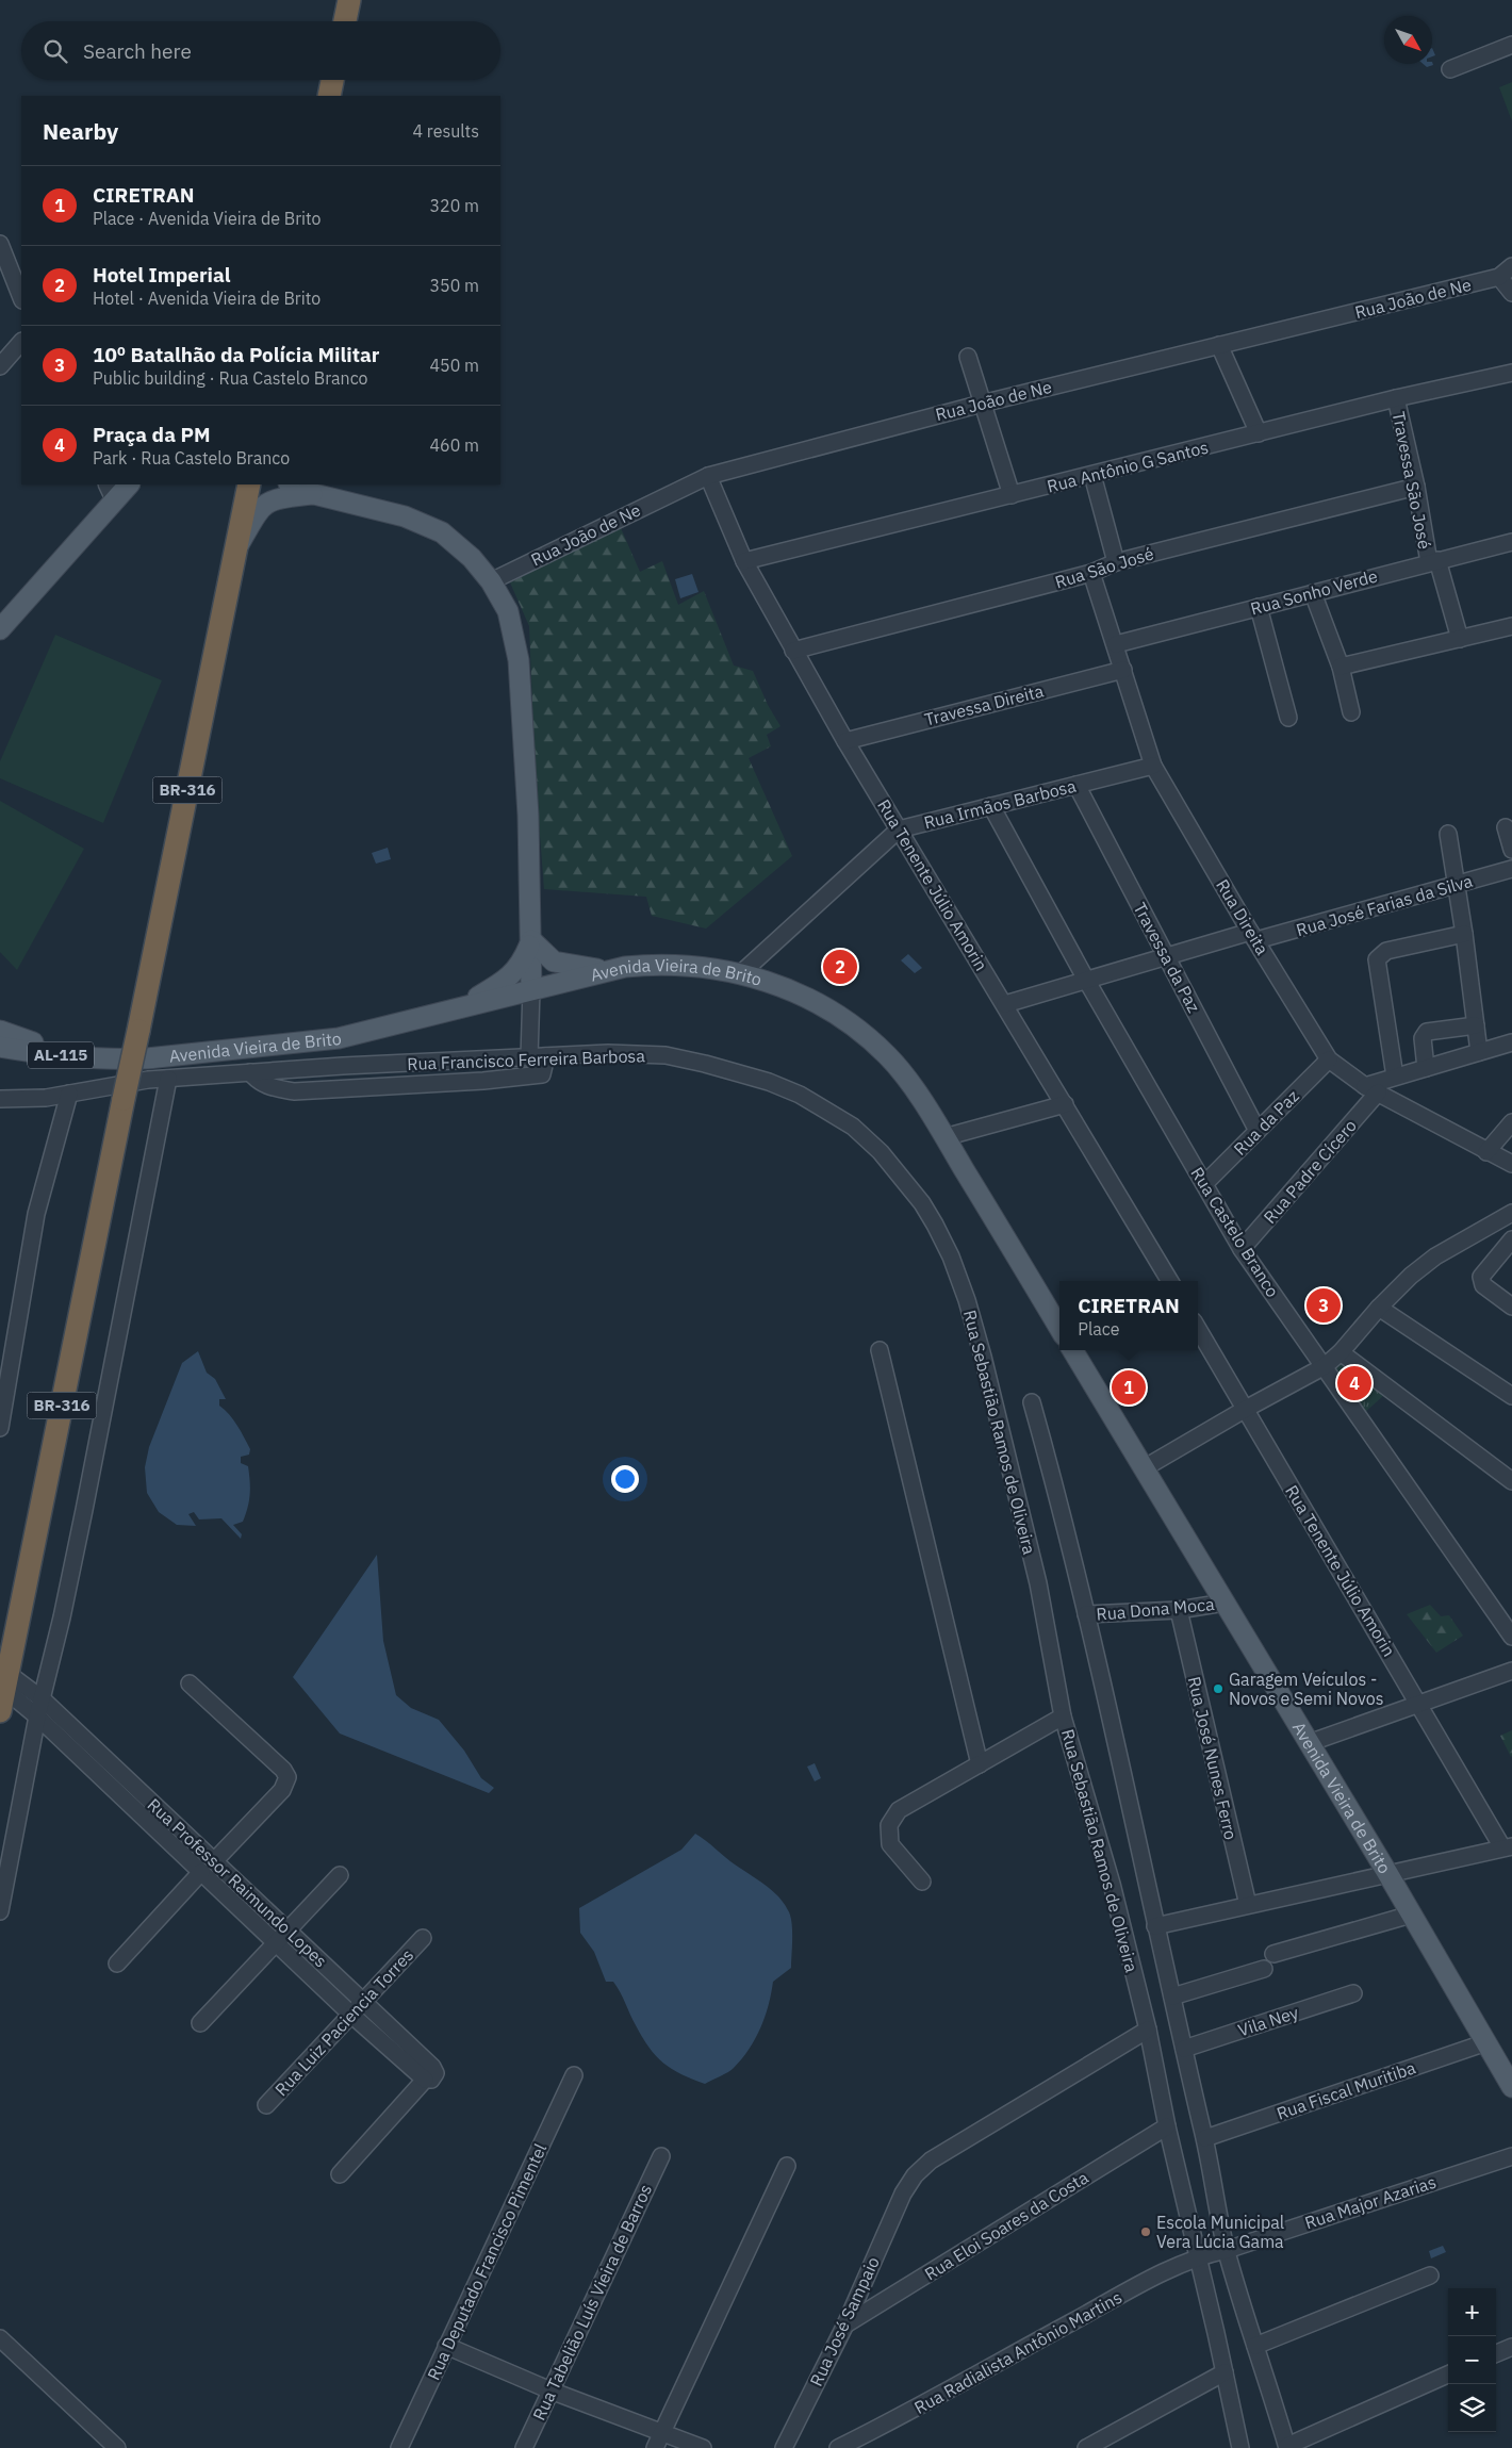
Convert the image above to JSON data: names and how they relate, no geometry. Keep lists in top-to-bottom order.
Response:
{
  "streets": {
    "highway": ["BR-316"],
    "main road": ["Avenida Vieira de Brito", "AL-115"],
    "street": [
      "Rua João de Ne",
      "Rua Antônio G Santos",
      "Travessa São José",
      "Rua São José",
      "Rua Sonho Verde",
      "Travessa Direita",
      "Rua Irmãos Barbosa",
      "Rua Tenente Júlio Amorin",
      "Rua José Farias da Silva",
      "Rua Direita",
      "Travessa da Paz",
      "Rua Francisco Ferreira Barbosa",
      "Rua da Paz",
      "Rua Padre Cícero",
      "Rua Castelo Branco",
      "Rua Sebastião Ramos de Oliveira",
      "Rua Dona Moca",
      "Rua José Nunes Ferro",
      "Rua Professor Raimundo Lopes",
      "Vila Ney",
      "Rua Luiz Paciencia Torres",
      "Rua Fiscal Muritiba",
      "Rua Major Azarias",
      "Rua Eloi Soares da Costa",
      "Rua Deputado Francisco Pimentel",
      "Rua Tabelião Luís Vieira de Barros",
      "Rua José Sampaio",
      "Rua Radialista Antônio Martins"
    ]
  },
  "crossings": [
    ["Rua João de Ne", "Rua Tenente Júlio Amorin"],
    ["Rua Antônio G Santos", "Travessa São José"],
    ["Rua Antônio G Santos", "Rua Tenente Júlio Amorin"],
    ["Travessa São José", "Rua São José"],
    ["Travessa São José", "Rua Sonho Verde"],
    ["Rua São José", "Rua Tenente Júlio Amorin"],
    ["Rua São José", "Rua Direita"],
    ["Rua Sonho Verde", "Rua Direita"],
    ["Travessa Direita", "Rua Tenente Júlio Amorin"],
    ["Travessa Direita", "Rua Direita"],
    ["BR-316", "Rua Professor Raimundo Lopes"],
    ["Rua Irmãos Barbosa", "Rua Tenente Júlio Amorin"],
    ["Rua Irmãos Barbosa", "Rua Direita"],
    ["Rua Irmãos Barbosa", "Travessa da Paz"],
    ["Rua Irmãos Barbosa", "Avenida Vieira de Brito"],
    ["Rua Irmãos Barbosa", "Rua Castelo Branco"],
    ["Rua Tenente Júlio Amorin", "Rua José Farias da Silva"],
    ["Rua José Farias da Silva", "Rua Direita"],
    ["Rua José Farias da Silva", "Travessa da Paz"],
    ["Rua José Farias da Silva", "Rua Castelo Branco"],
    ["Rua Direita", "Rua da Paz"],
    ["Rua Direita", "Rua Padre Cícero"],
    ["Travessa da Paz", "Rua da Paz"],
    ["Avenida Vieira de Brito", "AL-115"],
    ["Avenida Vieira de Brito", "Rua Dona Moca"],
    ["Avenida Vieira de Brito", "Rua Fiscal Muritiba"],
    ["Rua Francisco Ferreira Barbosa", "Rua Sebastião Ramos de Oliveira"],
    ["Rua da Paz", "Rua Castelo Branco"],
    ["Rua Padre Cícero", "Rua Castelo Branco"],
    ["Rua Sebastião Ramos de Oliveira", "Rua Dona Moca"],
    ["Rua Sebastião Ramos de Oliveira", "Vila Ney"],
    ["Rua Sebastião Ramos de Oliveira", "Rua Fiscal Muritiba"],
    ["Rua Sebastião Ramos de Oliveira", "Rua Major Azarias"],
    ["Rua Sebastião Ramos de Oliveira", "Rua Eloi Soares da Costa"],
    ["Rua Sebastião Ramos de Oliveira", "Rua José Sampaio"],
    ["Rua Sebastião Ramos de Oliveira", "Rua Radialista Antônio Martins"],
    ["Rua Dona Moca", "Rua José Nunes Ferro"],
    ["Rua Professor Raimundo Lopes", "Rua Luiz Paciencia Torres"],
    ["Rua Major Azarias", "Rua Radialista Antônio Martins"],
    ["Rua Eloi Soares da Costa", "Rua José Sampaio"]
  ],
  "places": ["Garagem Veículos - Novos e Semi Novos", "Escola Municipal Vera Lúcia Gama"],
  "north": "bottom right",
  "page": {
    "search": "Search here",
    "heading": ["Nearby", "4 results"],
    "list": [
      {
        "mark": "1",
        "name": "CIRETRAN",
        "note": "Place · Avenida Vieira de Brito",
        "value": "320 m"
      },
      {
        "mark": "2",
        "name": "Hotel Imperial",
        "note": "Hotel · Avenida Vieira de Brito",
        "value": "350 m"
      },
      {
        "mark": "3",
        "name": "10º Batalhão da Polícia Militar",
        "note": "Public building · Rua Castelo Branco",
        "value": "450 m"
      },
      {
        "mark": "4",
        "name": "Praça da PM",
        "note": "Park · Rua Castelo Branco",
        "value": "460 m"
      }
    ],
    "pins": [
      "2",
      "3",
      "4",
      "1"
    ],
    "popup": ["CIRETRAN", "Place"],
    "map_buttons": ["+", "−"]
  }
}
